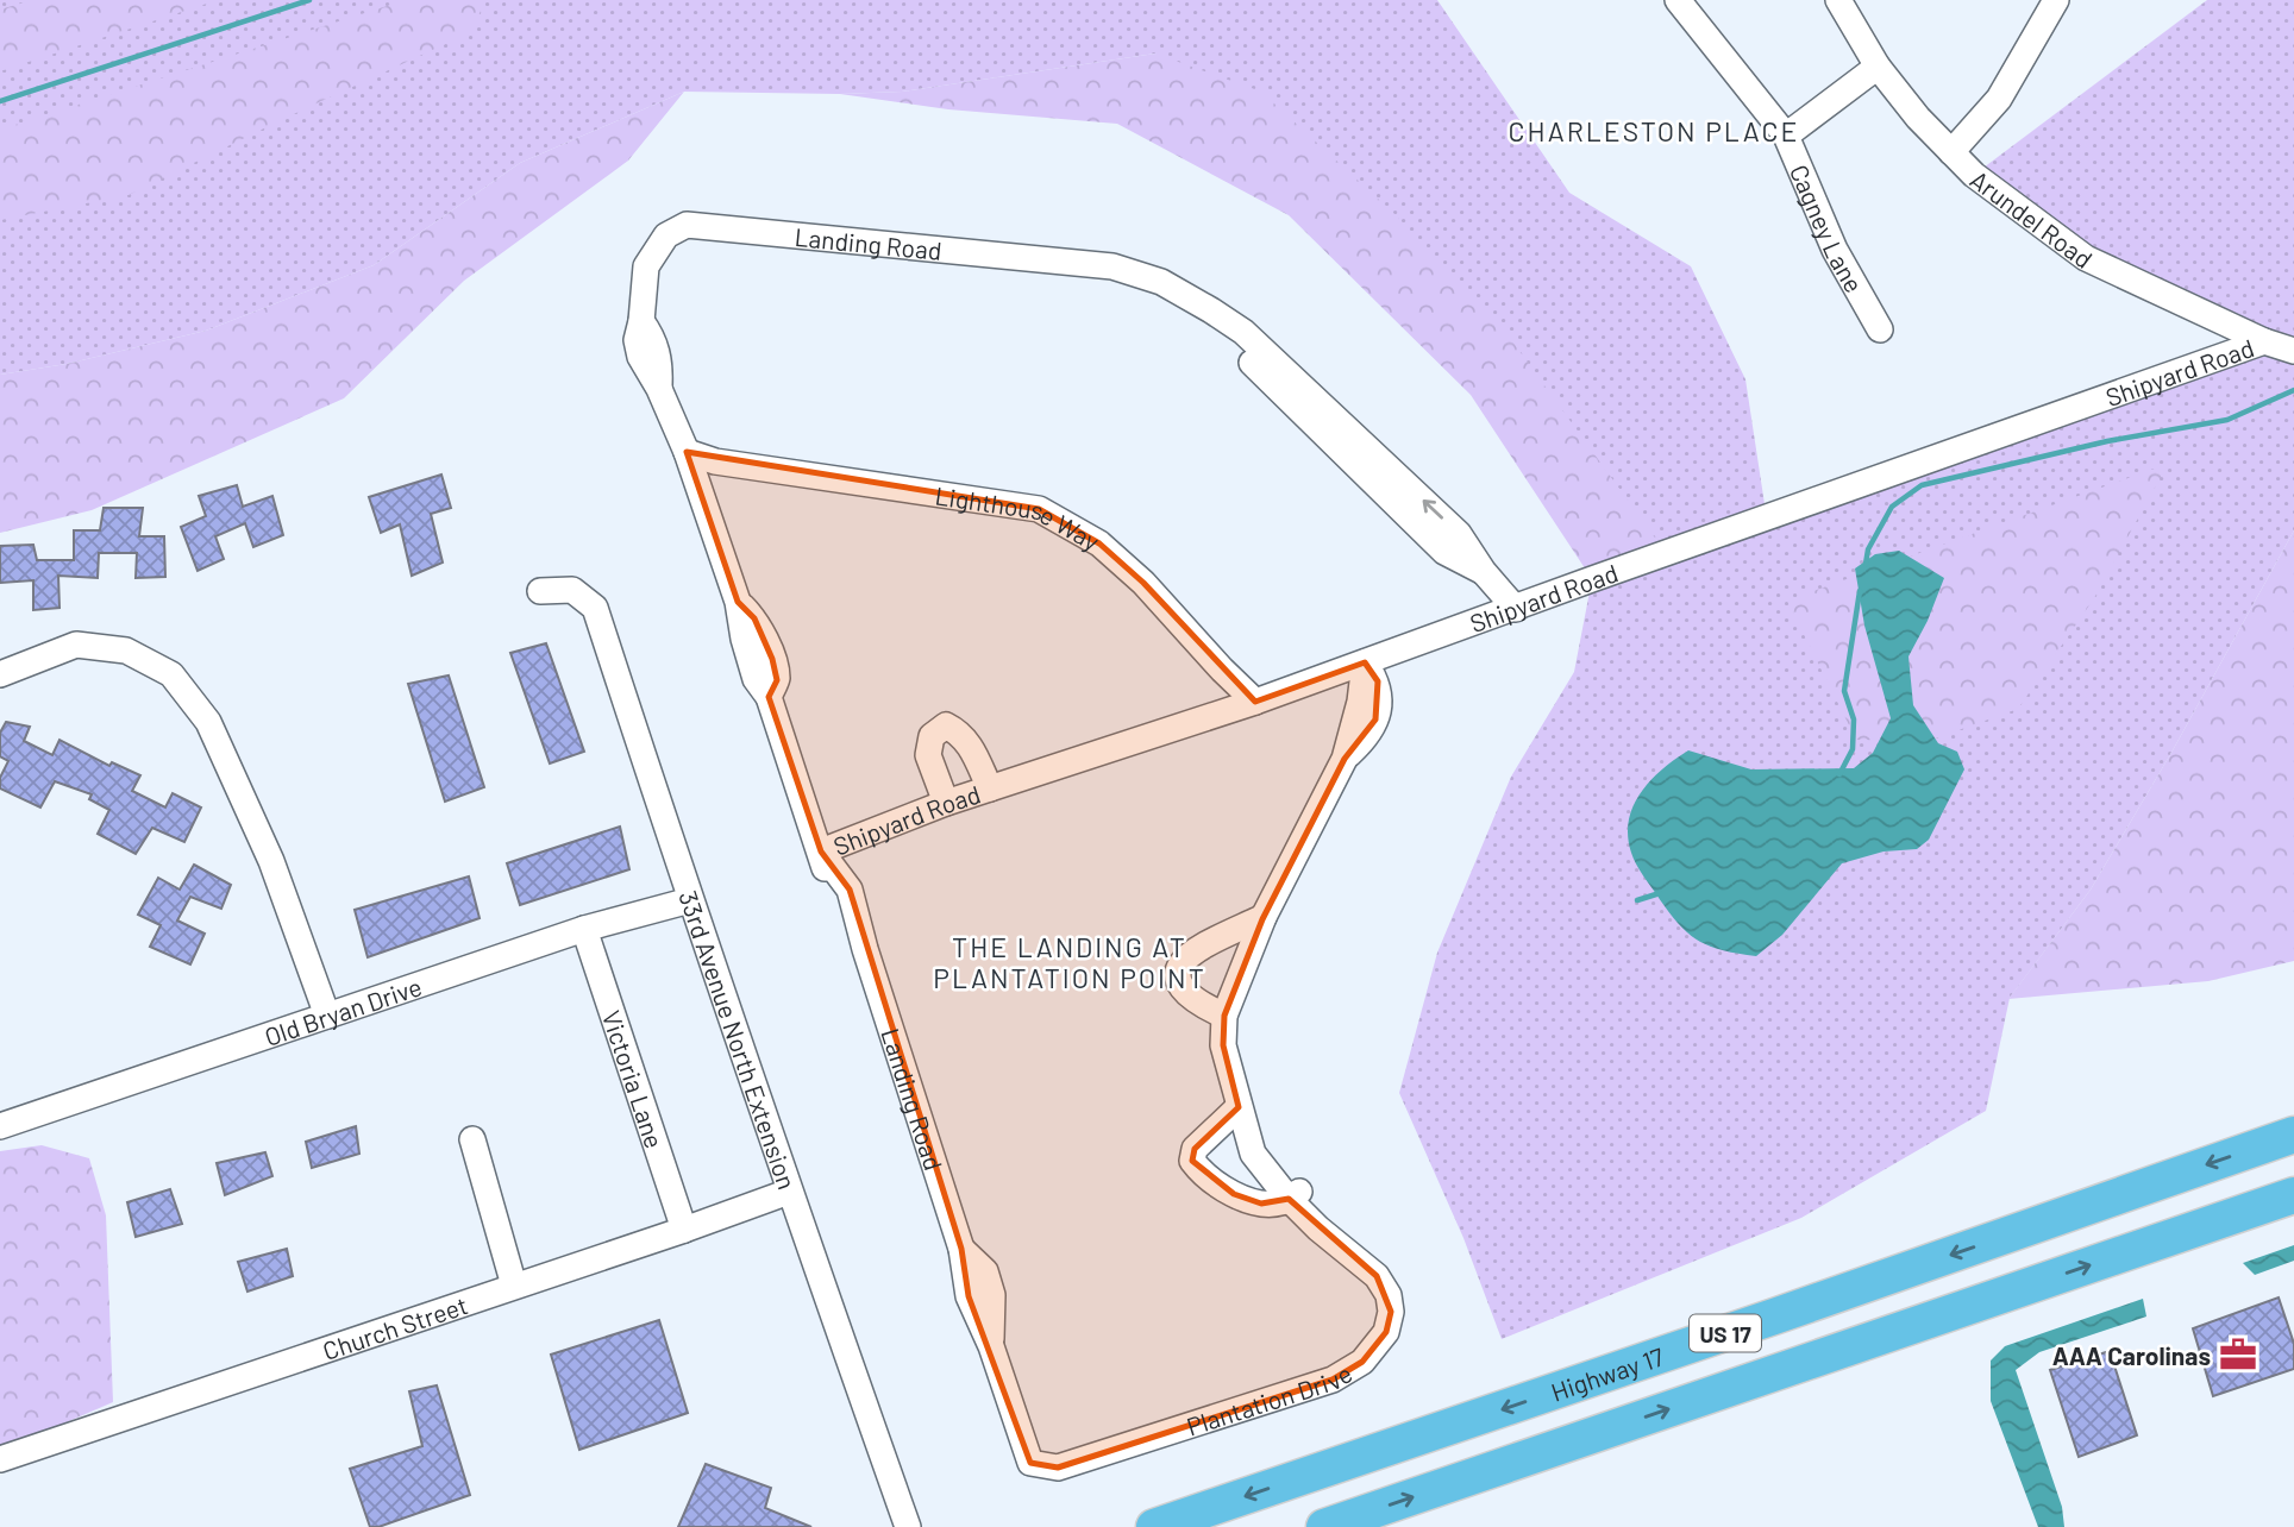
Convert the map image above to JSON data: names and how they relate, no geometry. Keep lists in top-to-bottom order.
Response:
{
  "streets": {
    "highway": ["US 17", "Highway 17"],
    "street": [
      "Arundel Road",
      "Cagney Lane",
      "Landing Road",
      "Shipyard Road",
      "Lighthouse Way",
      "Old Bryan Drive",
      "33rd Avenue North Extension",
      "Victoria Lane",
      "Church Street",
      "Plantation Drive"
    ]
  },
  "crossings": [
    ["Arundel Road", "Cagney Lane"],
    ["Arundel Road", "Shipyard Road"],
    ["Landing Road", "Shipyard Road"],
    ["Landing Road", "Lighthouse Way"],
    ["Landing Road", "Plantation Drive"],
    ["Shipyard Road", "Lighthouse Way"],
    ["Shipyard Road", "Plantation Drive"],
    ["Old Bryan Drive", "33rd Avenue North Extension"],
    ["Old Bryan Drive", "Victoria Lane"],
    ["33rd Avenue North Extension", "Church Street"],
    ["Victoria Lane", "Church Street"]
  ],
  "districts": ["CHARLESTON PLACE", "THE LANDING AT PLANTATION POINT"],
  "places": {
    "office": ["AAA Carolinas"]
  }
}
